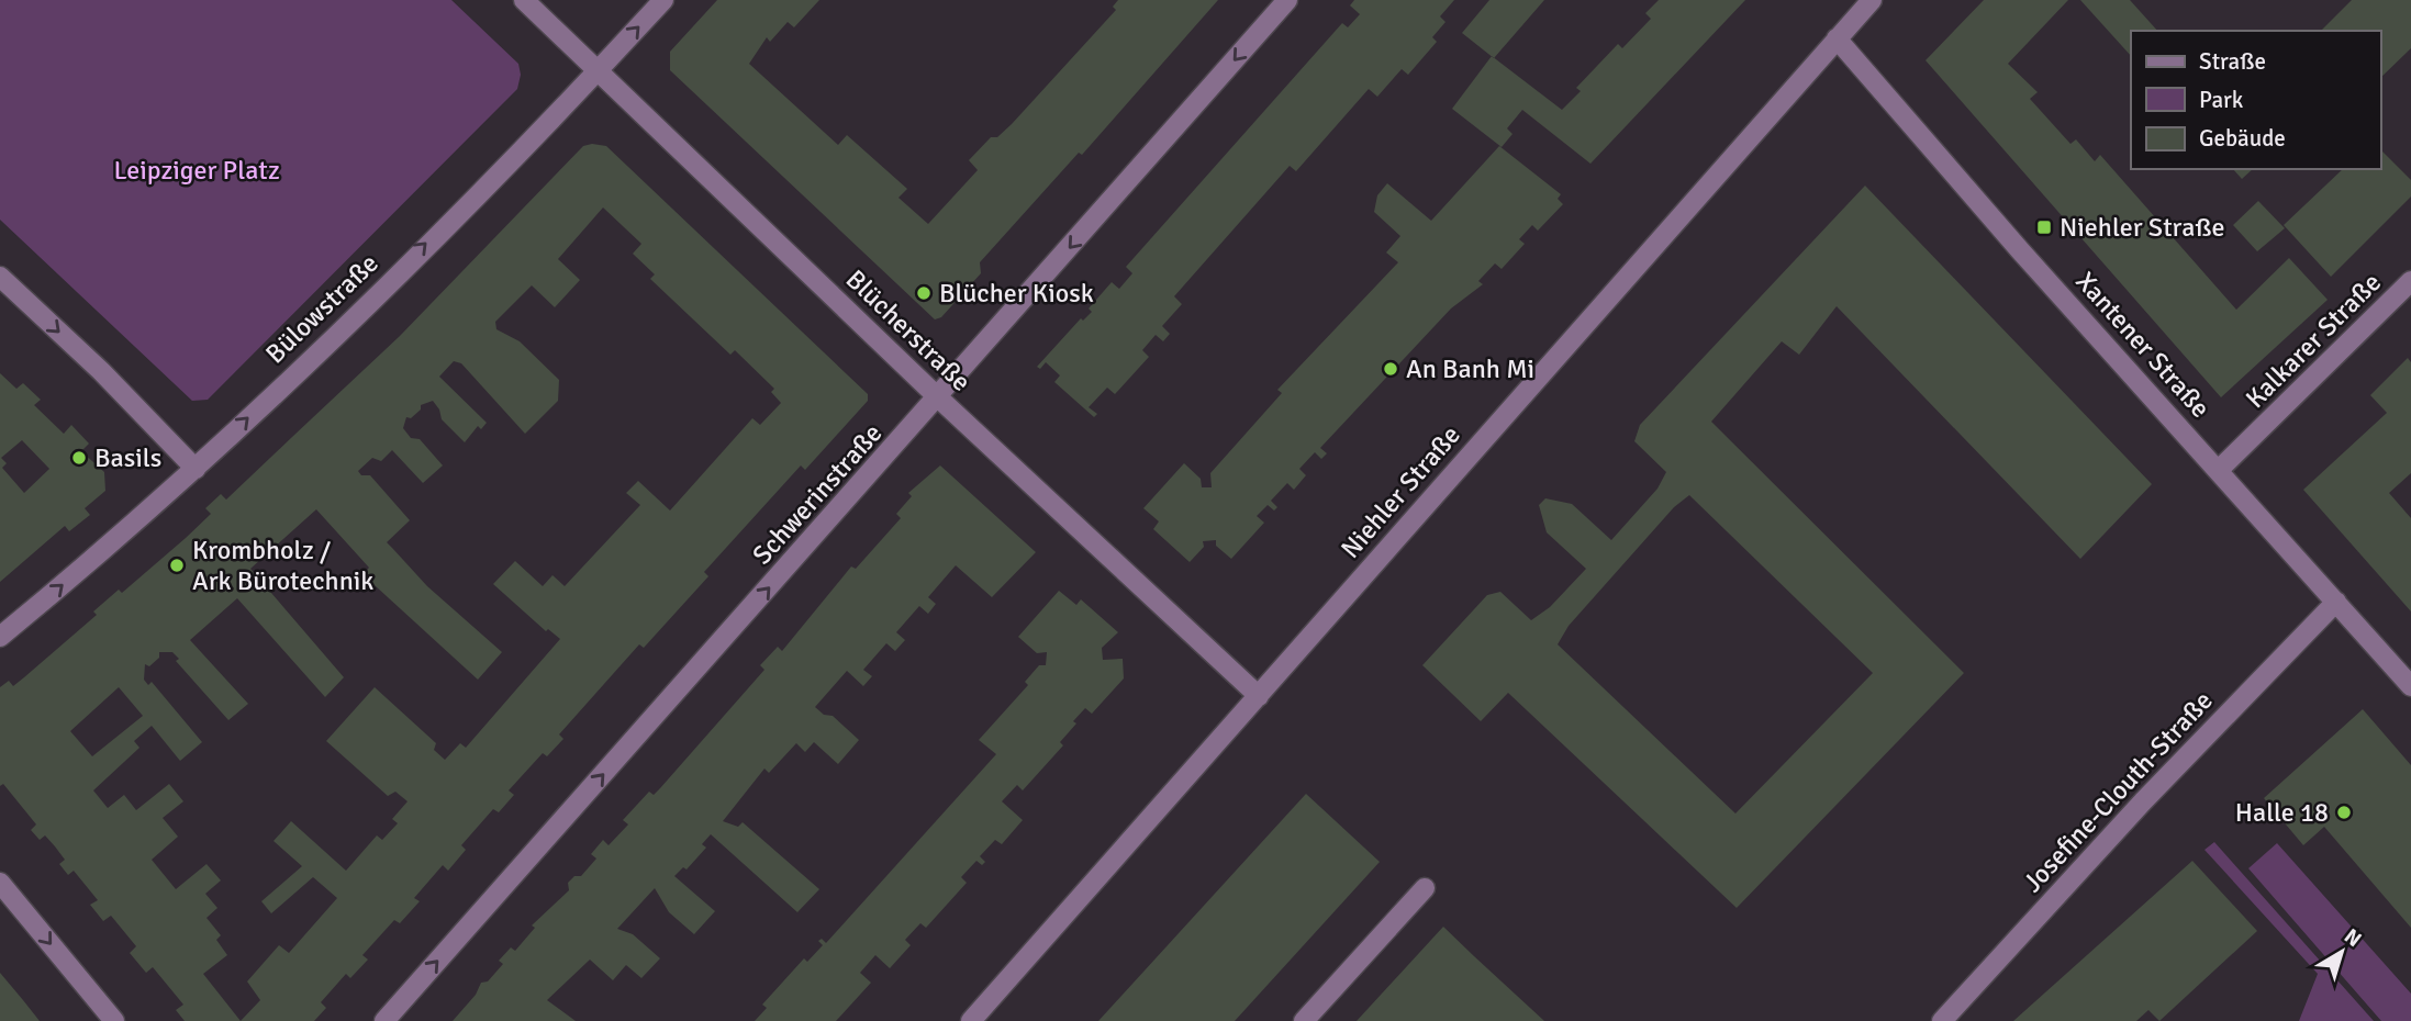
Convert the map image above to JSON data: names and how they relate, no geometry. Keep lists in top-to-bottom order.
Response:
{
  "streets": {
    "street": [
      "Bülowstraße",
      "Blücherstraße",
      "Kalkarer Straße",
      "Xantener Straße",
      "Niehler Straße",
      "Schwerinstraße",
      "Josefine-Clouth-Straße"
    ]
  },
  "crossings": [
    ["Bülowstraße", "Blücherstraße"],
    ["Blücherstraße", "Niehler Straße"],
    ["Blücherstraße", "Schwerinstraße"],
    ["Kalkarer Straße", "Xantener Straße"],
    ["Xantener Straße", "Niehler Straße"],
    ["Xantener Straße", "Josefine-Clouth-Straße"]
  ],
  "one_way": ["Bülowstraße"],
  "parks": ["Leipziger Platz"],
  "places": {
    "transit": ["Niehler Straße"],
    "other": [
      "Blücher Kiosk",
      "An Banh Mi",
      "Basils",
      "Krombholz / Ark Bürotechnik",
      "Halle 18"
    ]
  },
  "legend": ["Straße", "Park", "Gebäude"],
  "north": "top right"
}
